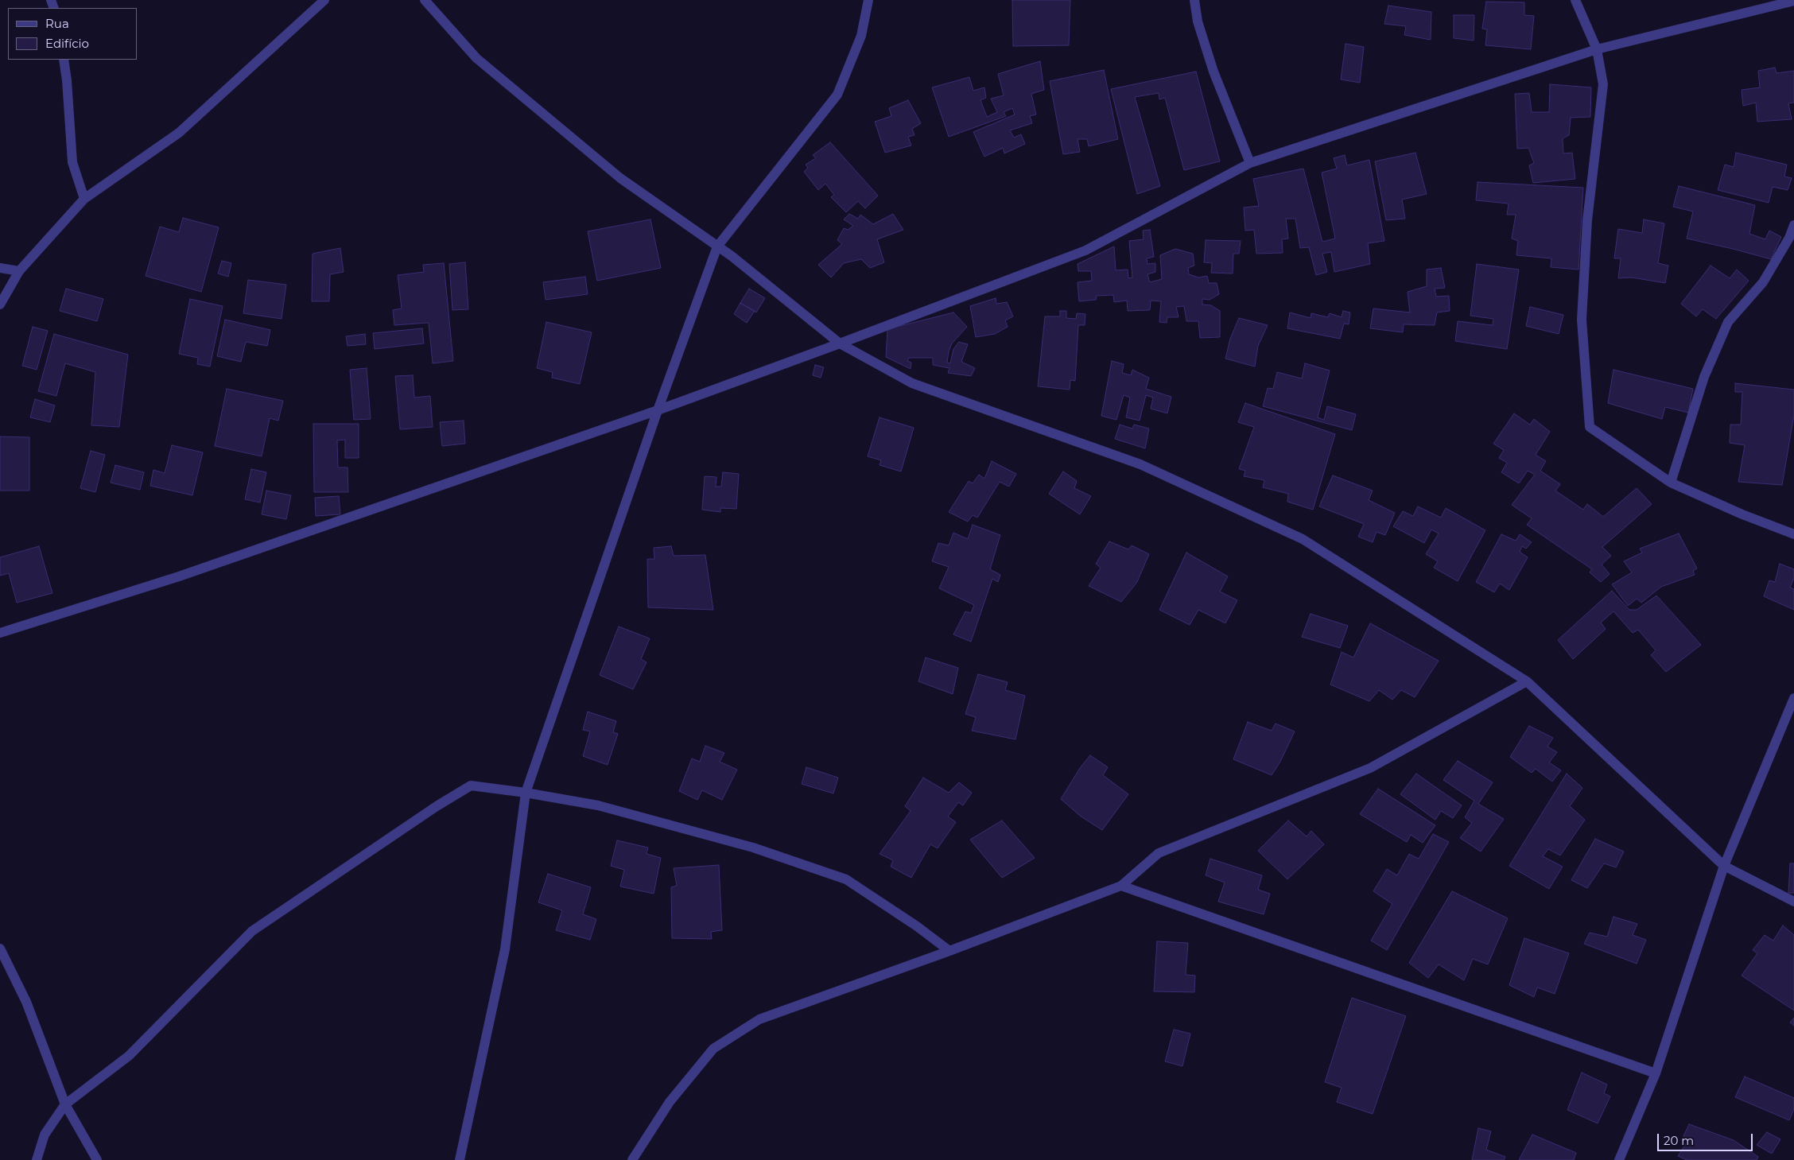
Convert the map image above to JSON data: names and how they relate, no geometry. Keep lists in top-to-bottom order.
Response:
{
  "legend": ["Rua", "Edifício"],
  "scale_bar": "20 m"
}
